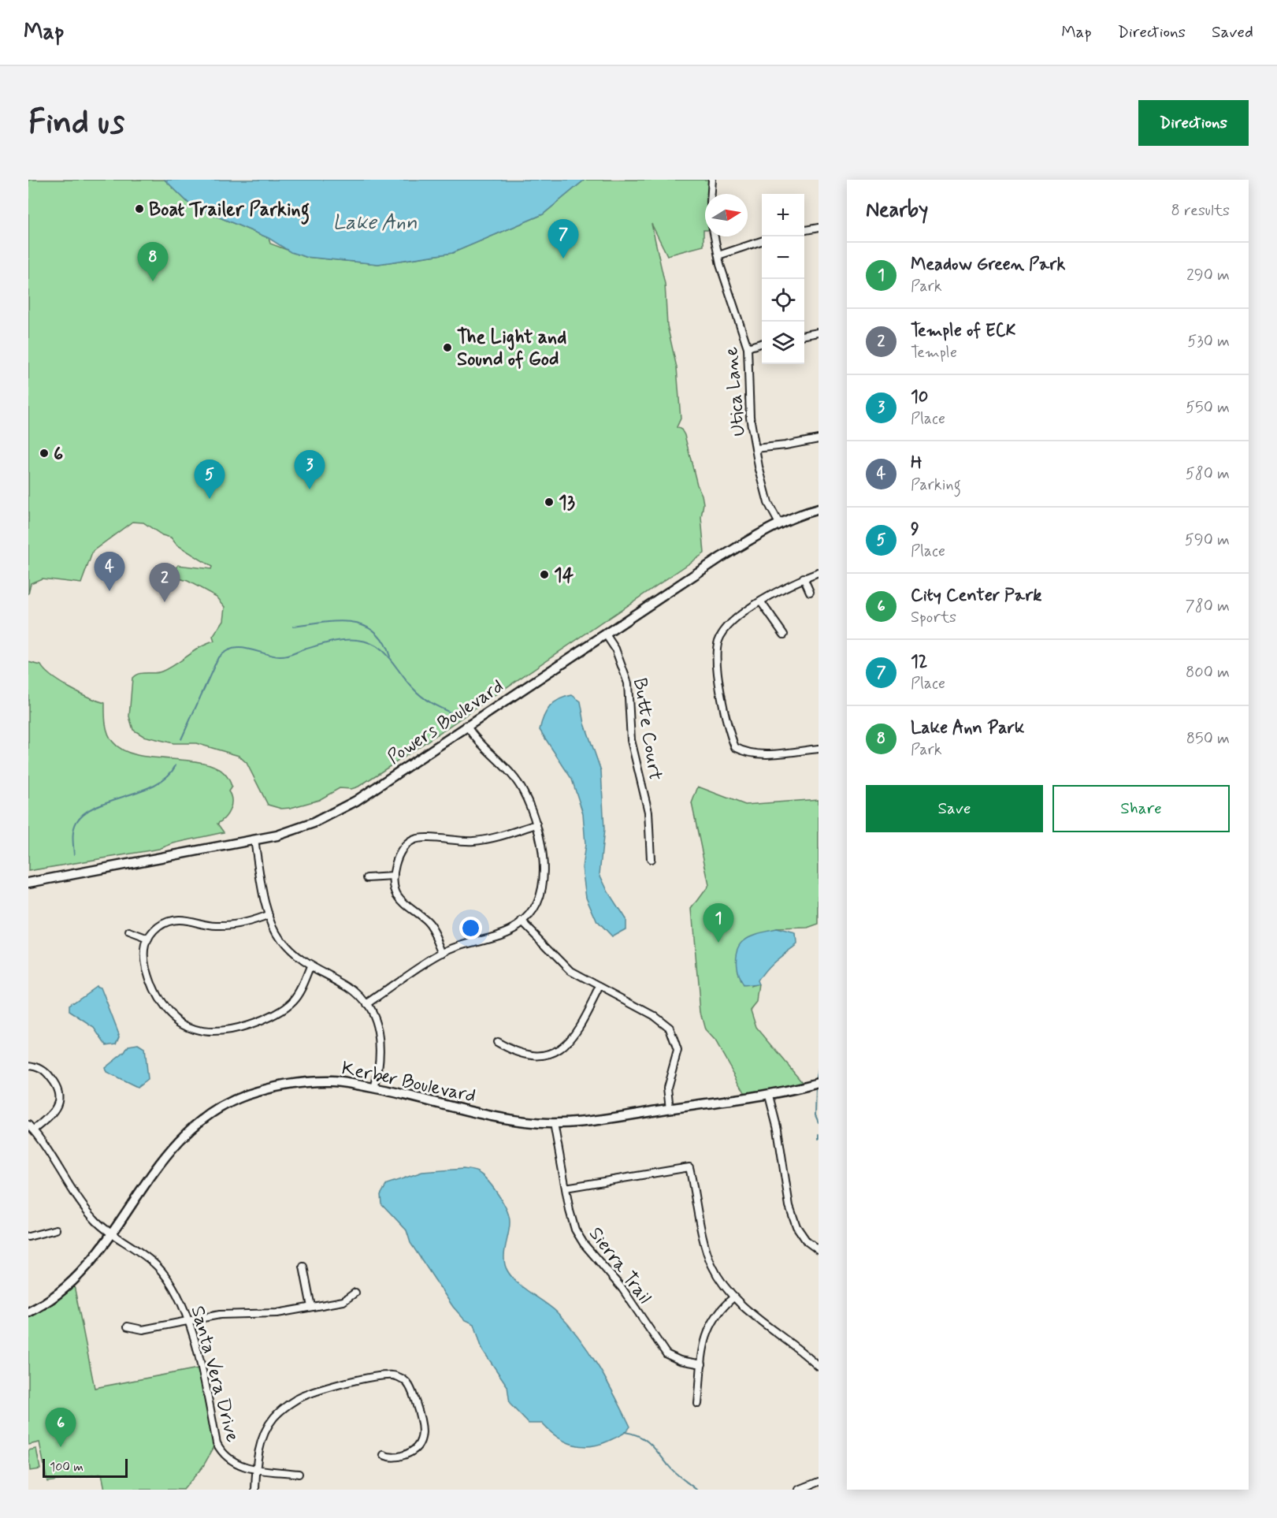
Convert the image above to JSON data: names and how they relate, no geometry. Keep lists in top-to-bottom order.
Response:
{
  "streets": {
    "main road": ["Powers Boulevard", "Kerber Boulevard"],
    "street": [
      "Utica Lane",
      "Butte Court",
      "Sierra Trail",
      "Santa Vera Drive"
    ]
  },
  "crossings": [
    ["Utica Lane", "Powers Boulevard"],
    ["Powers Boulevard", "Butte Court"],
    ["Kerber Boulevard", "Sierra Trail"],
    ["Kerber Boulevard", "Santa Vera Drive"]
  ],
  "water": ["Lake Ann"],
  "places": [
    "Boat Trailer Parking",
    "The Light and Sound of God",
    "6",
    "13",
    "14"
  ],
  "scale_bar": "100 m",
  "north": "right",
  "page": {
    "header": "Map",
    "nav": ["Map", "Directions", "Saved"],
    "buttons": [
      "Directions",
      ["Save", "Share"]
    ],
    "title": "Find us",
    "heading": ["Nearby", "8 results"],
    "map_buttons": ["+", "−"],
    "pins": [
      "7",
      "8",
      "3",
      "5",
      "4",
      "2",
      "1",
      "6"
    ],
    "list": [
      {
        "mark": "1",
        "name": "Meadow Green Park",
        "note": "Park",
        "value": "290 m"
      },
      {
        "mark": "2",
        "name": "Temple of ECK",
        "note": "Temple",
        "value": "530 m"
      },
      {
        "mark": "3",
        "name": "10",
        "note": "Place",
        "value": "550 m"
      },
      {
        "mark": "4",
        "name": "H",
        "note": "Parking",
        "value": "580 m"
      },
      {
        "mark": "5",
        "name": "9",
        "note": "Place",
        "value": "590 m"
      },
      {
        "mark": "6",
        "name": "City Center Park",
        "note": "Sports",
        "value": "780 m"
      },
      {
        "mark": "7",
        "name": "12",
        "note": "Place",
        "value": "800 m"
      },
      {
        "mark": "8",
        "name": "Lake Ann Park",
        "note": "Park",
        "value": "850 m"
      }
    ],
    "scale": "100 m"
  }
}
